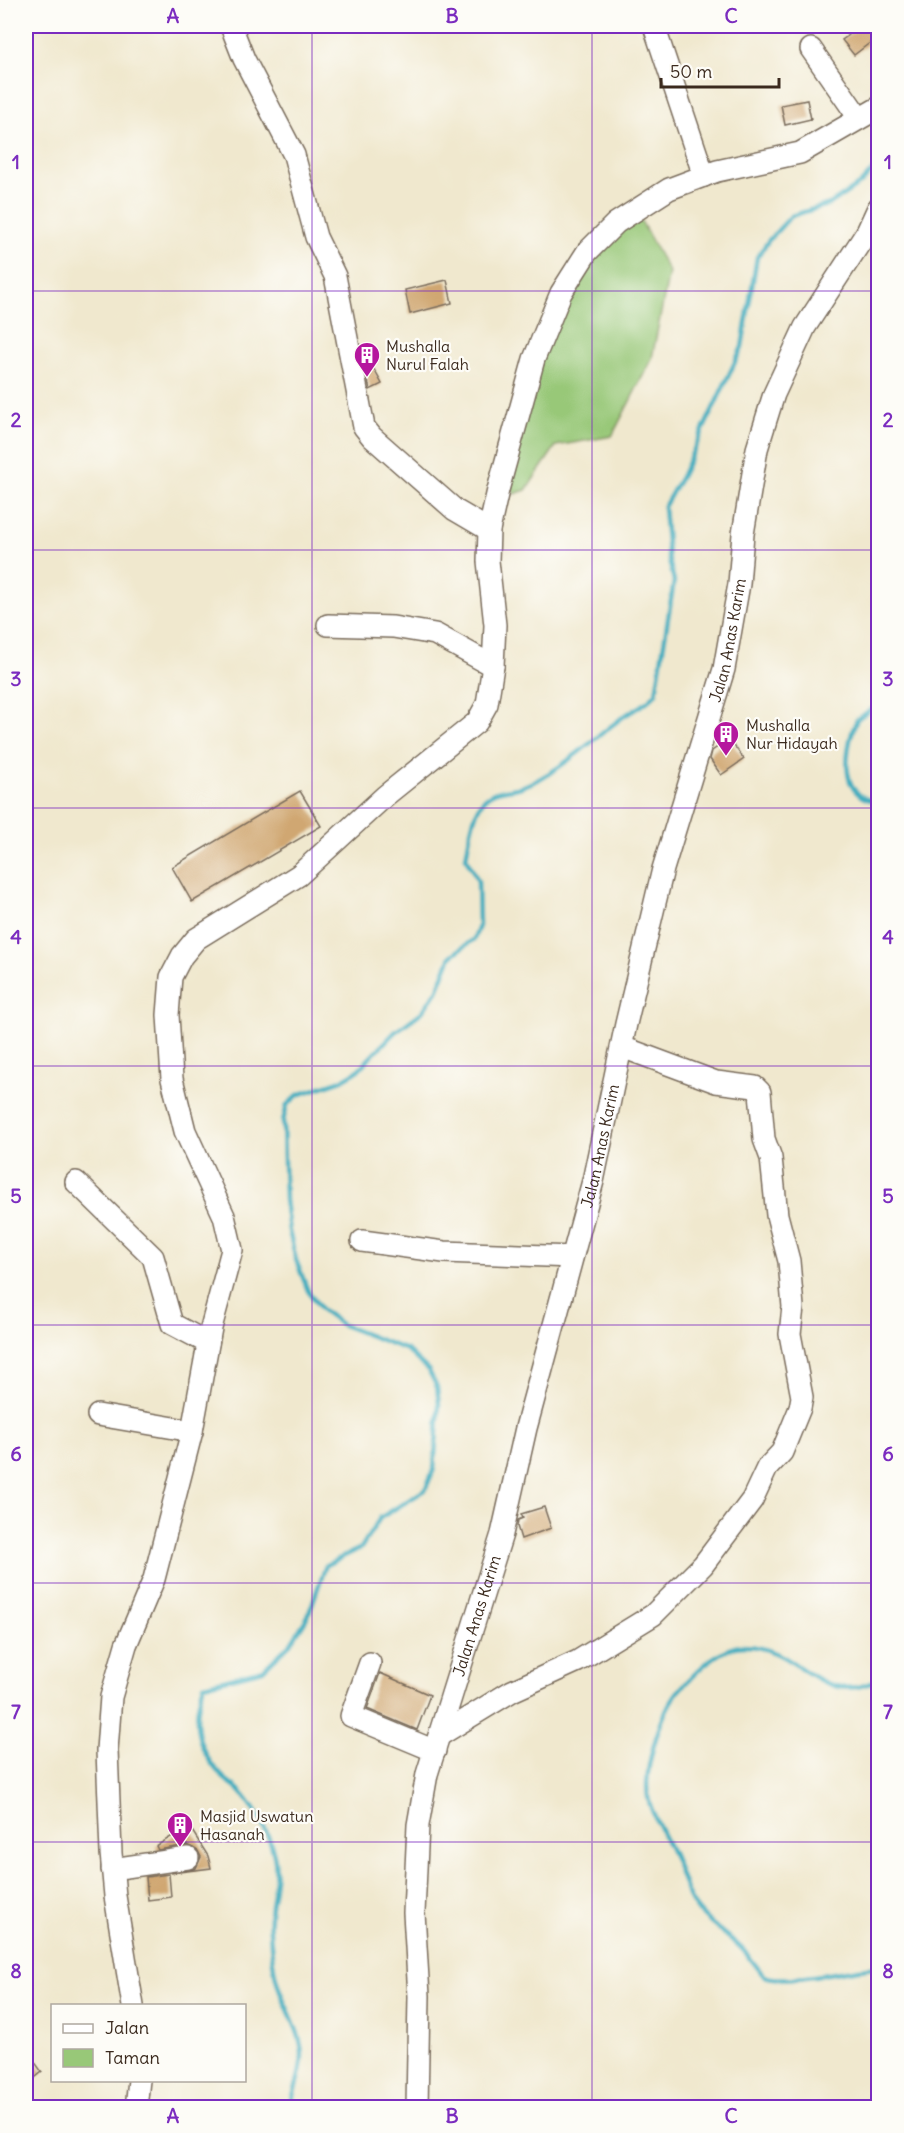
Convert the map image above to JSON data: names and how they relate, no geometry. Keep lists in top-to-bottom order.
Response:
{
  "streets": {
    "street": ["Jalan Anas Karim"]
  },
  "places": {
    "building": ["Mushalla Nurul Falah", "Mushalla Nur Hidayah", "Masjid Uswatun Hasanah"]
  },
  "legend": ["Jalan", "Taman"],
  "scale_bar": "50 m",
  "grid": {
    "columns": ["A", "B", "C"],
    "rows": [
      "1",
      "2",
      "3",
      "4",
      "5",
      "6",
      "7",
      "8"
    ]
  }
}
